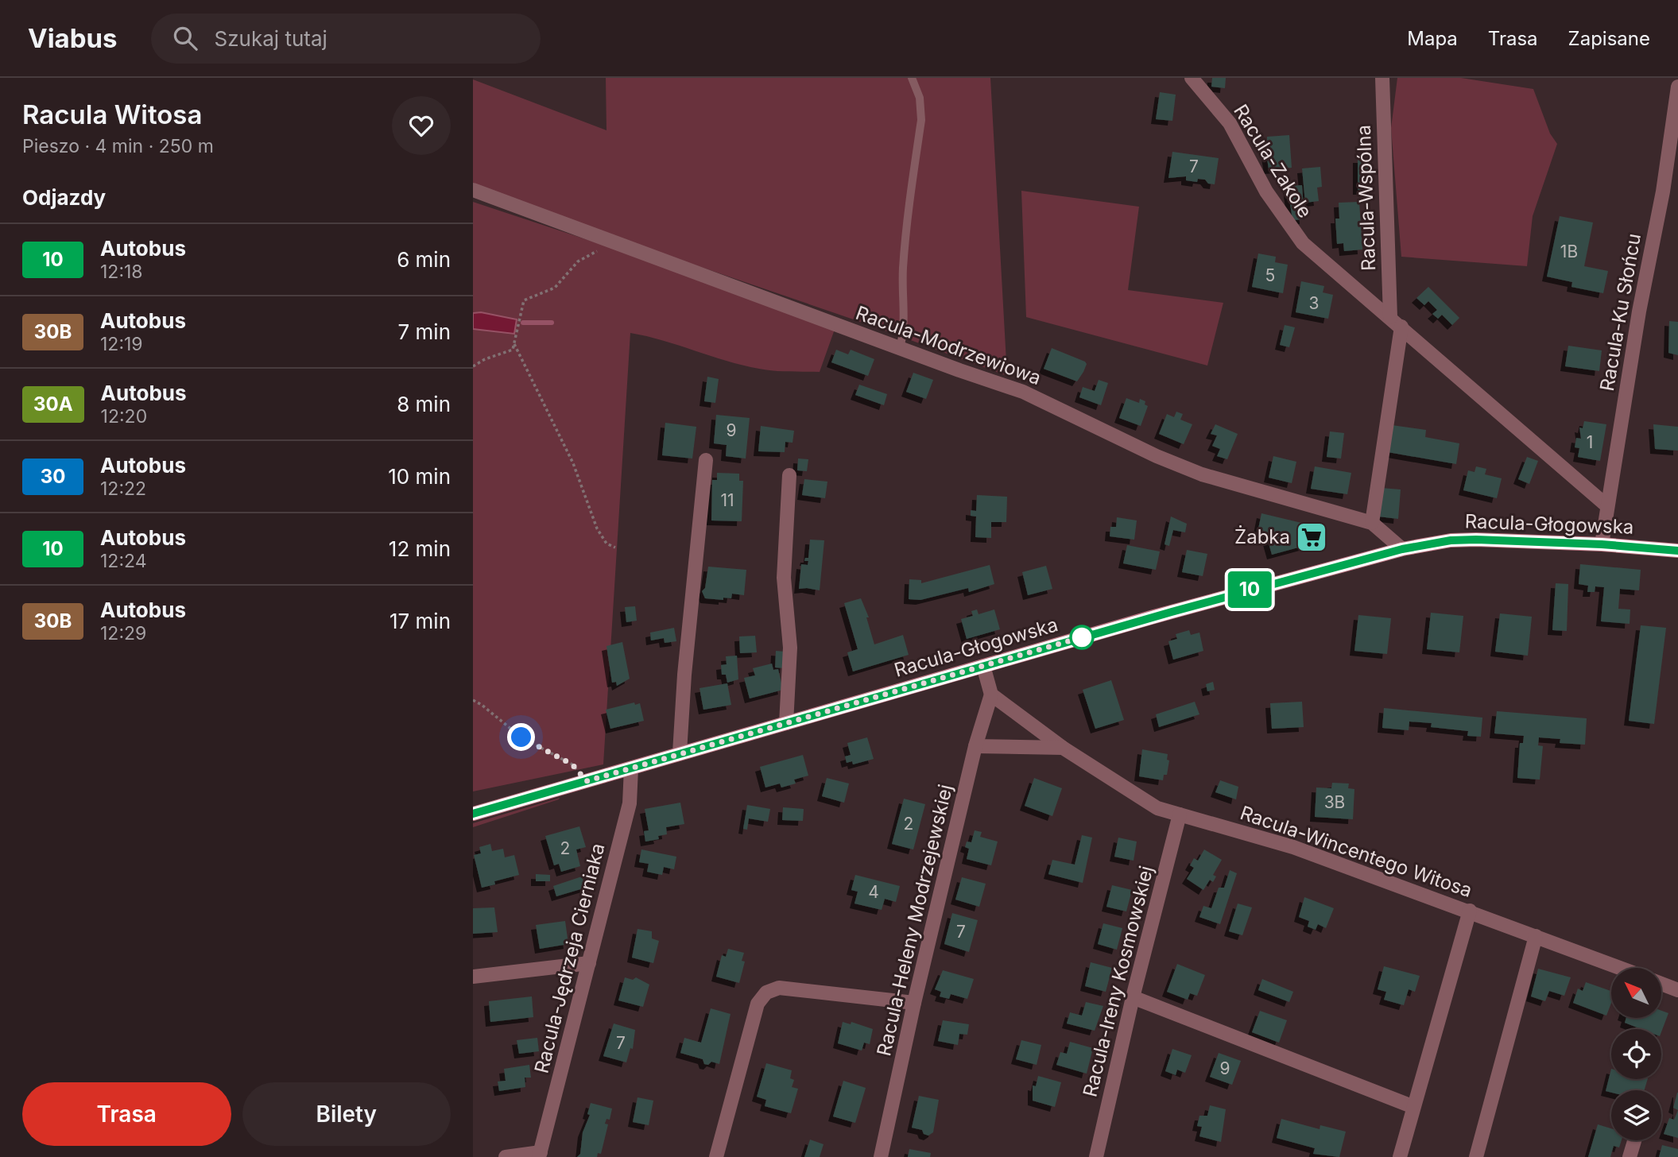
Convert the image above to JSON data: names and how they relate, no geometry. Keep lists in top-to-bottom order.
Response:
{
  "streets": {
    "street": [
      "Racula-Zakole",
      "Racula-Wspólna",
      "Racula-Ku Słońcu",
      "Racula-Modrzewiowa",
      "Racula-Głogowska",
      "Racula-Wincentego Witosa",
      "Racula-Heleny Modrzejewskiej",
      "Racula-Jędrzeja Cierniaka",
      "Racula-Ireny Kosmowskiej"
    ]
  },
  "crossings": [
    ["Racula-Zakole", "Racula-Wspólna"],
    ["Racula-Zakole", "Racula-Ku Słońcu"],
    ["Racula-Ku Słońcu", "Racula-Głogowska"],
    ["Racula-Modrzewiowa", "Racula-Głogowska"],
    ["Racula-Głogowska", "Racula-Jędrzeja Cierniaka"],
    ["Racula-Wincentego Witosa", "Racula-Heleny Modrzejewskiej"],
    ["Racula-Wincentego Witosa", "Racula-Ireny Kosmowskiej"]
  ],
  "places": {
    "supermarket": ["Żabka"]
  },
  "lines": ["bus line 10"],
  "house_numbers": [
    "7",
    "1B",
    "5",
    "3",
    "9",
    "1",
    "11",
    "3B",
    "2",
    "2",
    "4",
    "7",
    "7",
    "9"
  ],
  "north": "top left",
  "page": {
    "header": "Viabus",
    "search": "Szukaj tutaj",
    "nav": ["Mapa", "Trasa", "Zapisane"],
    "heading": [
      ["Racula Witosa", "Pieszo · 4 min · 250 m"],
      "Odjazdy"
    ],
    "on_map": "10",
    "list": [
      {
        "mark": "10",
        "name": "Autobus",
        "note": "12:18",
        "value": "6 min"
      },
      {
        "mark": "30B",
        "name": "Autobus",
        "note": "12:19",
        "value": "7 min"
      },
      {
        "mark": "30A",
        "name": "Autobus",
        "note": "12:20",
        "value": "8 min"
      },
      {
        "mark": "30",
        "name": "Autobus",
        "note": "12:22",
        "value": "10 min"
      },
      {
        "mark": "10",
        "name": "Autobus",
        "note": "12:24",
        "value": "12 min"
      },
      {
        "mark": "30B",
        "name": "Autobus",
        "note": "12:29",
        "value": "17 min"
      }
    ],
    "buttons": ["Trasa", "Bilety"]
  }
}
